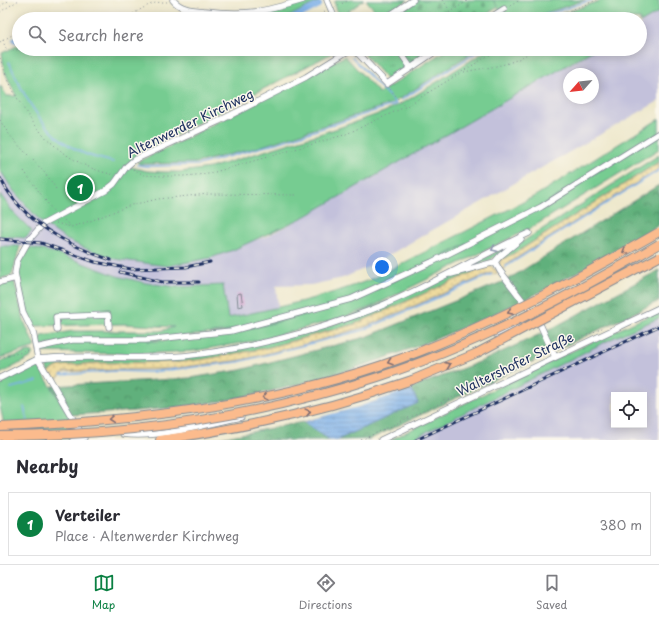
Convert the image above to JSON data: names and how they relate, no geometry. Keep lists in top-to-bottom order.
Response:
{
  "streets": {
    "street": ["Altenwerder Kirchweg", "Waltershofer Straße"]
  },
  "north": "bottom left",
  "page": {
    "search": "Search here",
    "pins": "1",
    "heading": "Nearby",
    "list": [
      {
        "mark": "1",
        "name": "Verteiler",
        "note": "Place · Altenwerder Kirchweg",
        "value": "380 m"
      }
    ],
    "nav": ["Map", "Directions", "Saved"]
  }
}
